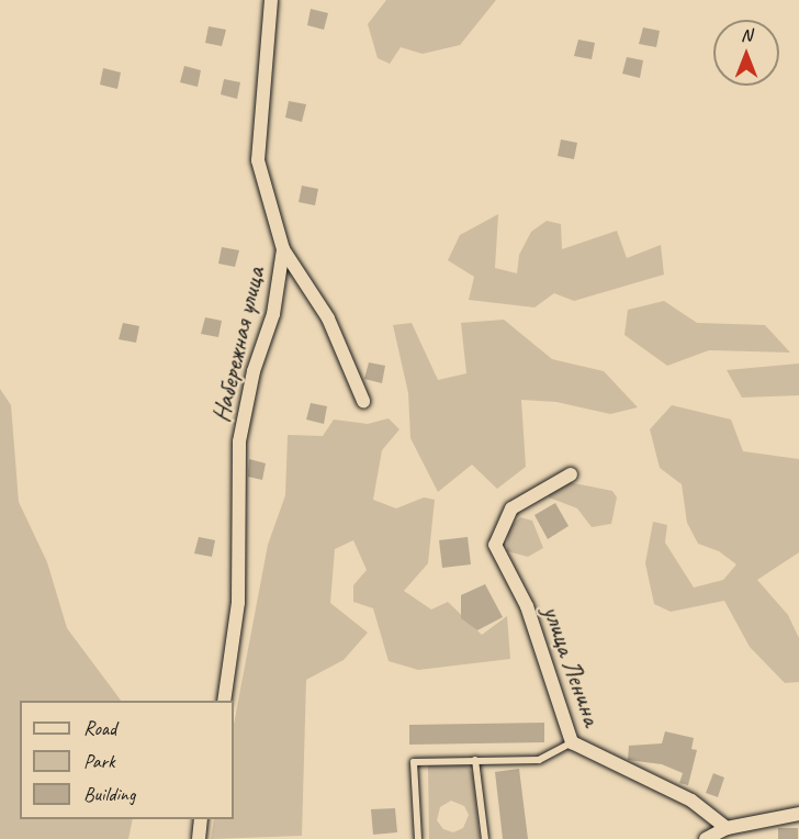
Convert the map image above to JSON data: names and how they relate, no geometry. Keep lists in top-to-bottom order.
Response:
{
  "streets": {
    "street": ["Набережная улица", "улица Ленина"]
  },
  "legend": ["Road", "Park", "Building"],
  "north": "top"
}
